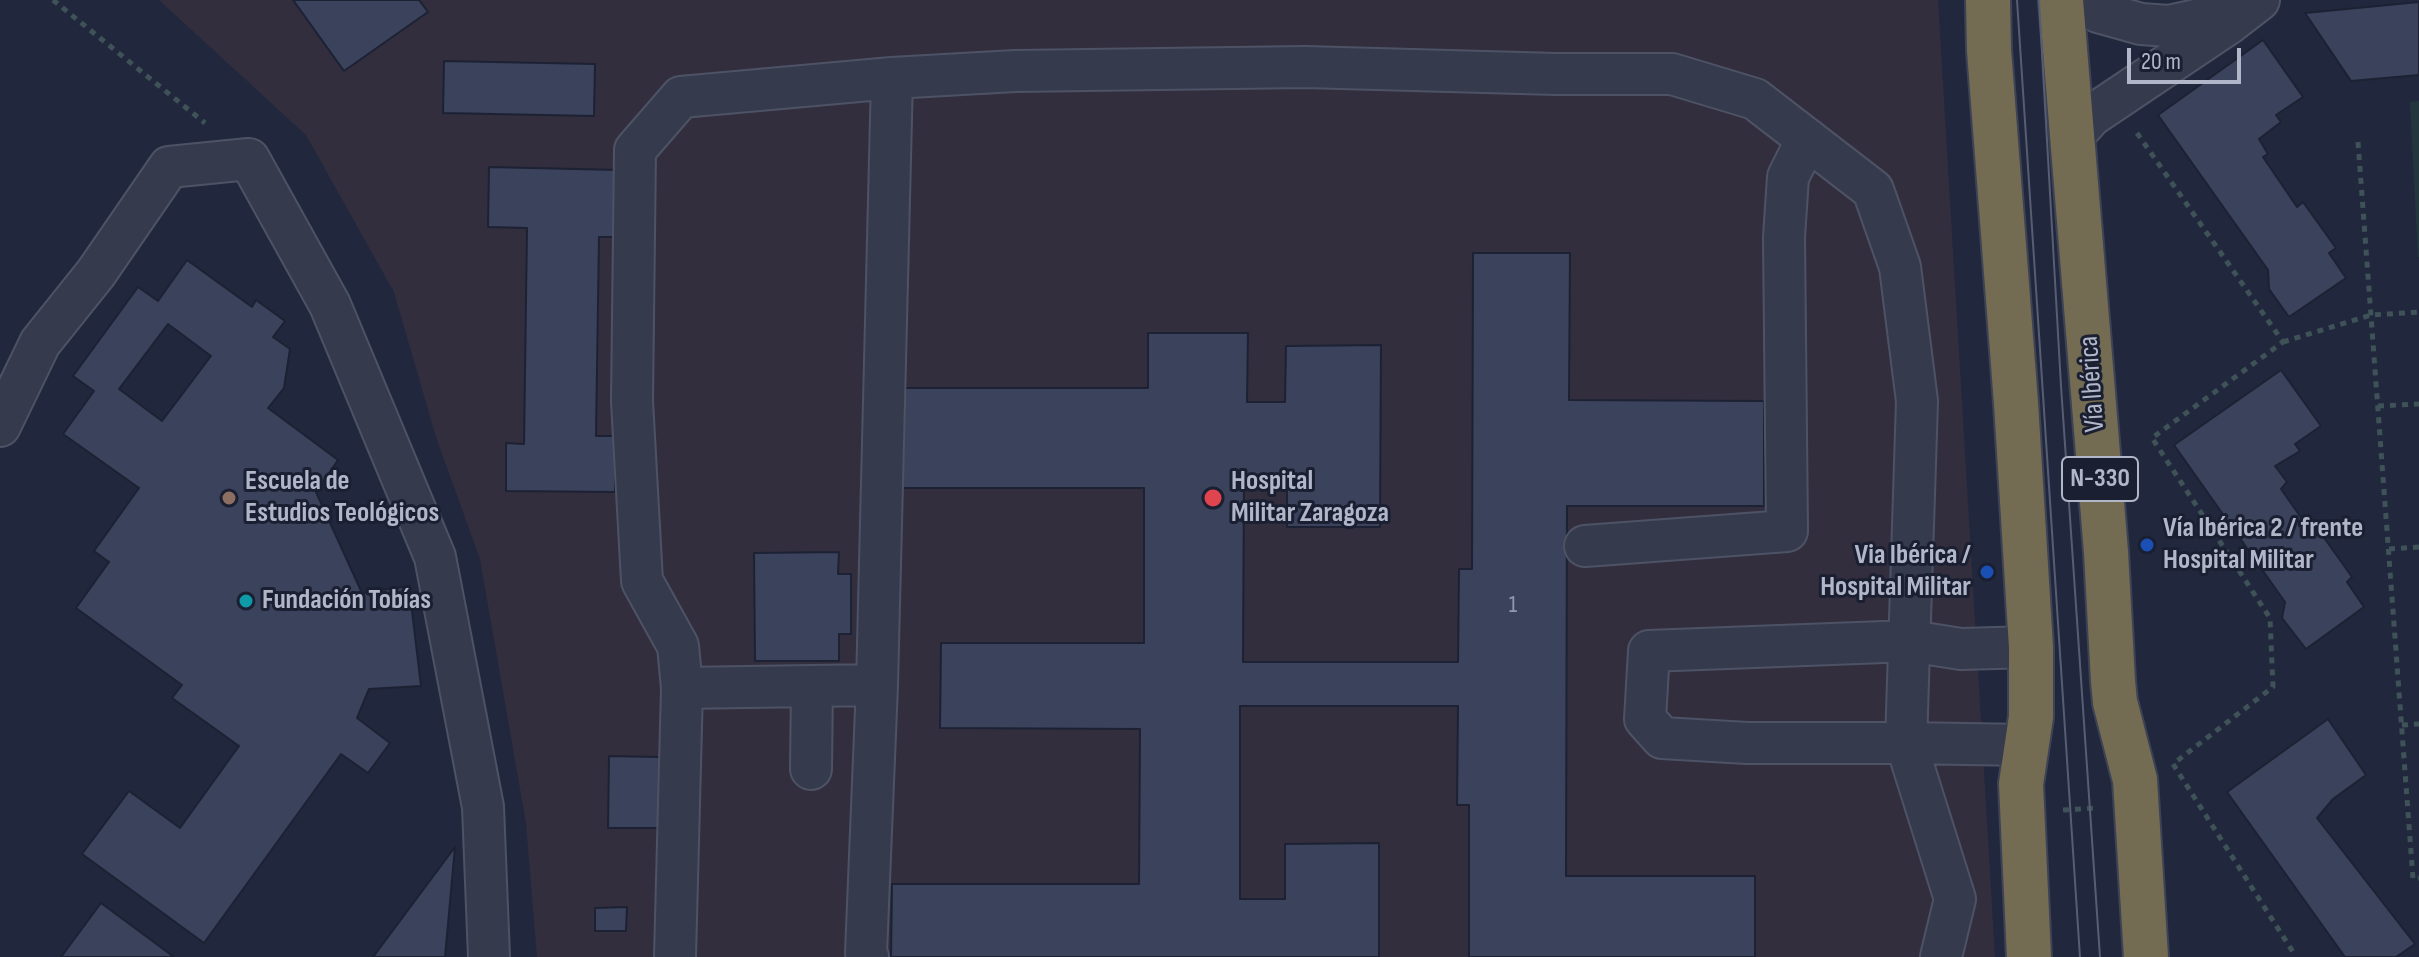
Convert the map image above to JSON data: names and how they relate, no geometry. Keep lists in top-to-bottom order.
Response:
{
  "streets": {
    "highway": ["Vía Ibérica", "N-330"]
  },
  "places": [
    "Escuela de Estudios Teológicos",
    "Hospital Militar Zaragoza",
    "Vía Ibérica 2 / frente Hospital Militar",
    "Via Ibérica / Hospital Militar",
    "Fundación Tobías"
  ],
  "house_numbers": ["1"],
  "scale_bar": "20 m"
}
